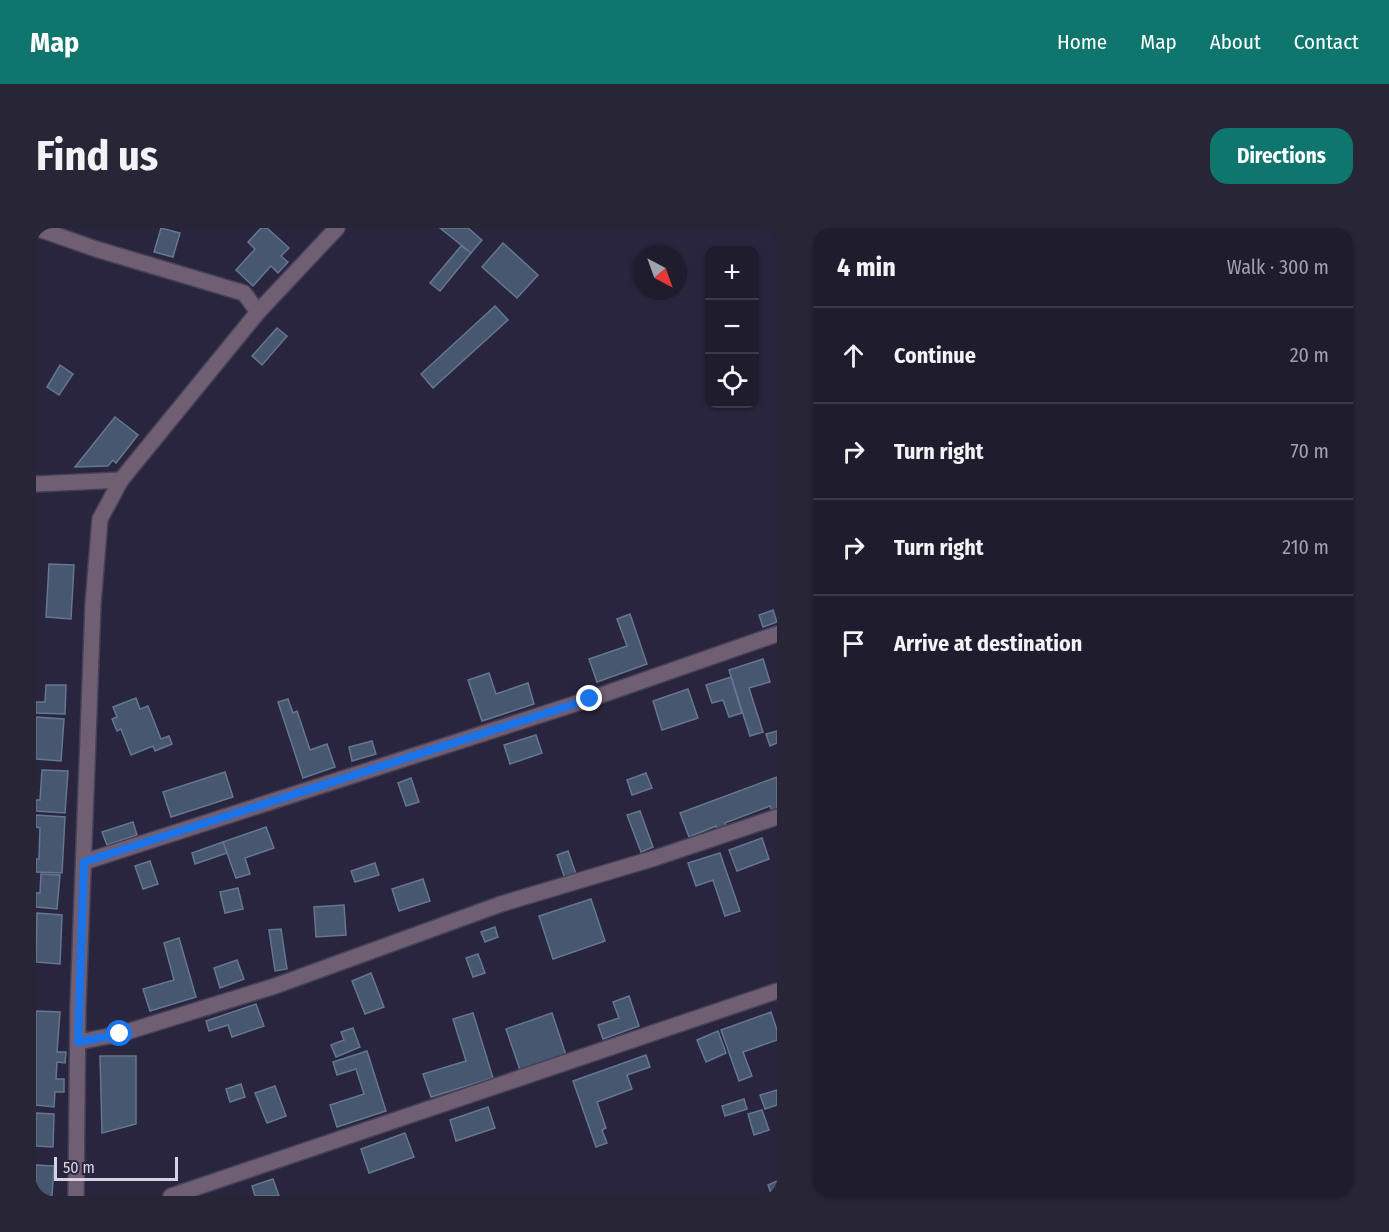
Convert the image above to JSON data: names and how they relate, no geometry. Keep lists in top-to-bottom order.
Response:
{
  "scale_bar": "50 m",
  "north": "bottom right",
  "page": {
    "header": "Map",
    "nav": [
      "Home",
      "Map",
      "About",
      "Contact"
    ],
    "buttons": "Directions",
    "title": "Find us",
    "heading": ["4 min", "Walk · 300 m"],
    "map_buttons": ["+", "−"],
    "list": [
      ["Continue", "20 m"],
      ["Turn right", "70 m"],
      ["Turn right", "210 m"],
      "Arrive at destination"
    ],
    "scale": "50 m"
  }
}
